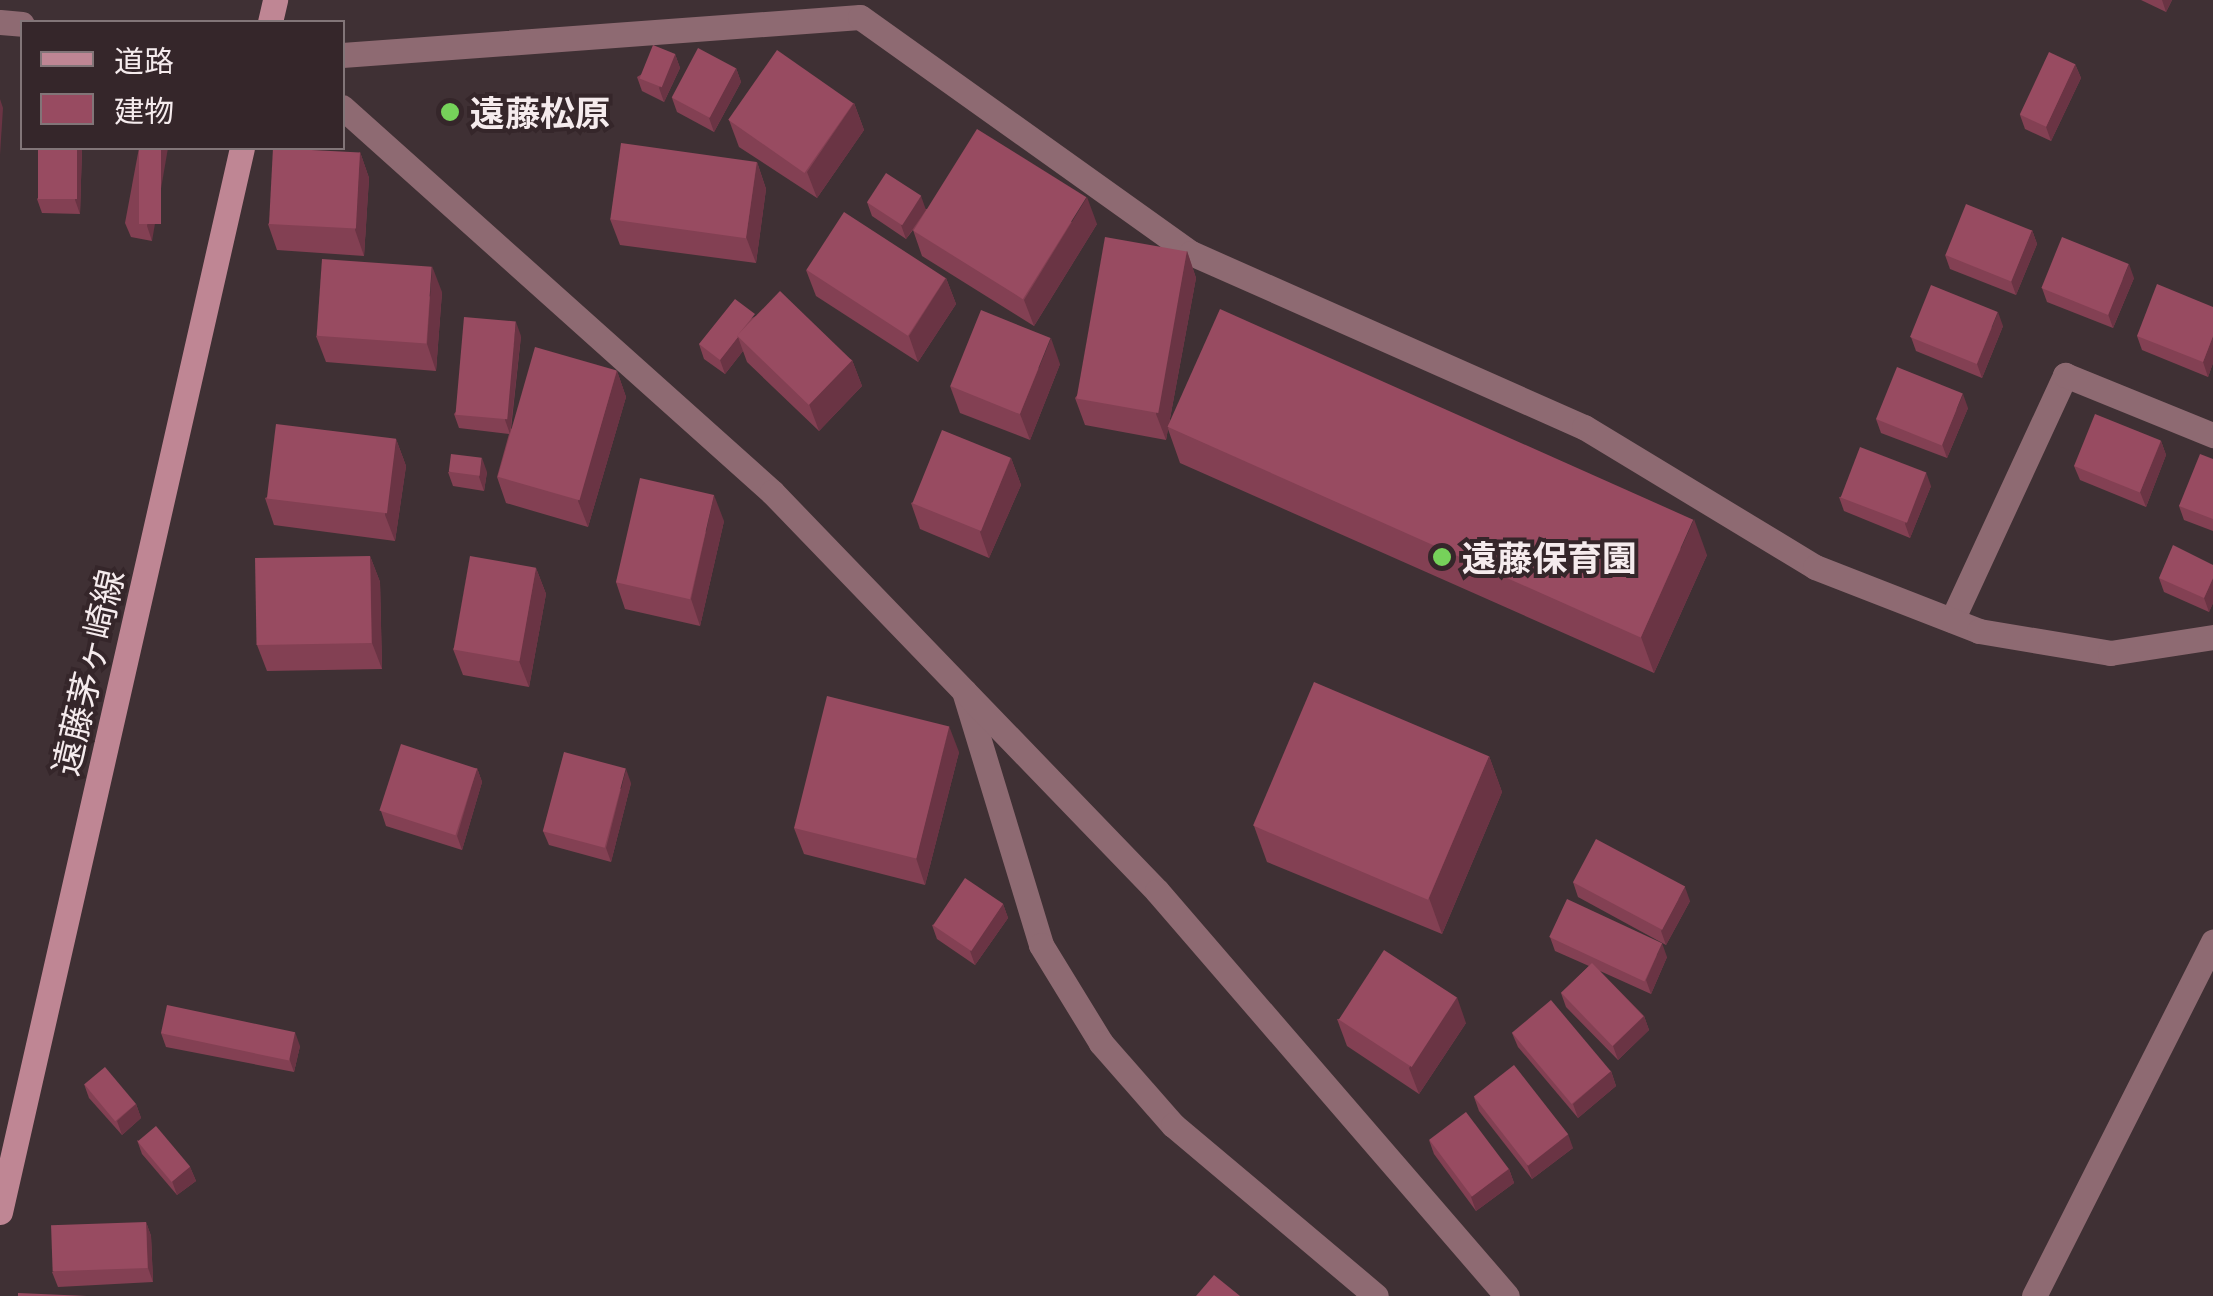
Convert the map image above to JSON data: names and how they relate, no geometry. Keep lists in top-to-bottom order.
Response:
{
  "streets": {
    "main road": ["遠藤茅ヶ崎線"]
  },
  "places": ["遠藤松原", "遠藤保育園"],
  "legend": ["道路", "建物"]
}
